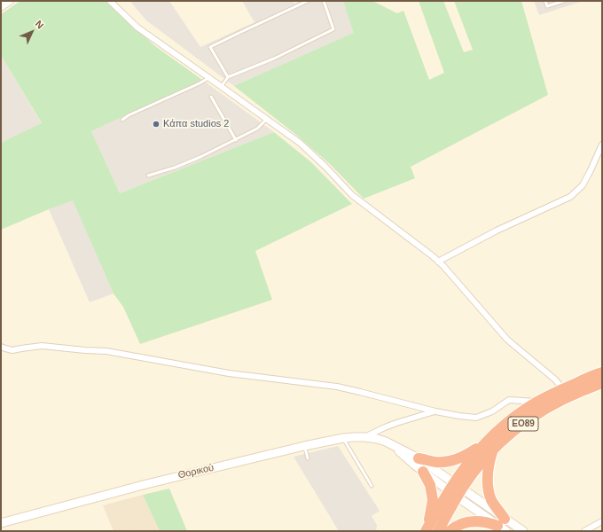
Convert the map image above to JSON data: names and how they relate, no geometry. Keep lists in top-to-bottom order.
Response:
{
  "streets": {
    "highway": ["ΕΟ89"],
    "main road": ["Θορικού"]
  },
  "crossings": [
    ["ΕΟ89", "Θορικού"]
  ],
  "places": ["Κάπα studios 2"],
  "north": "top right"
}
